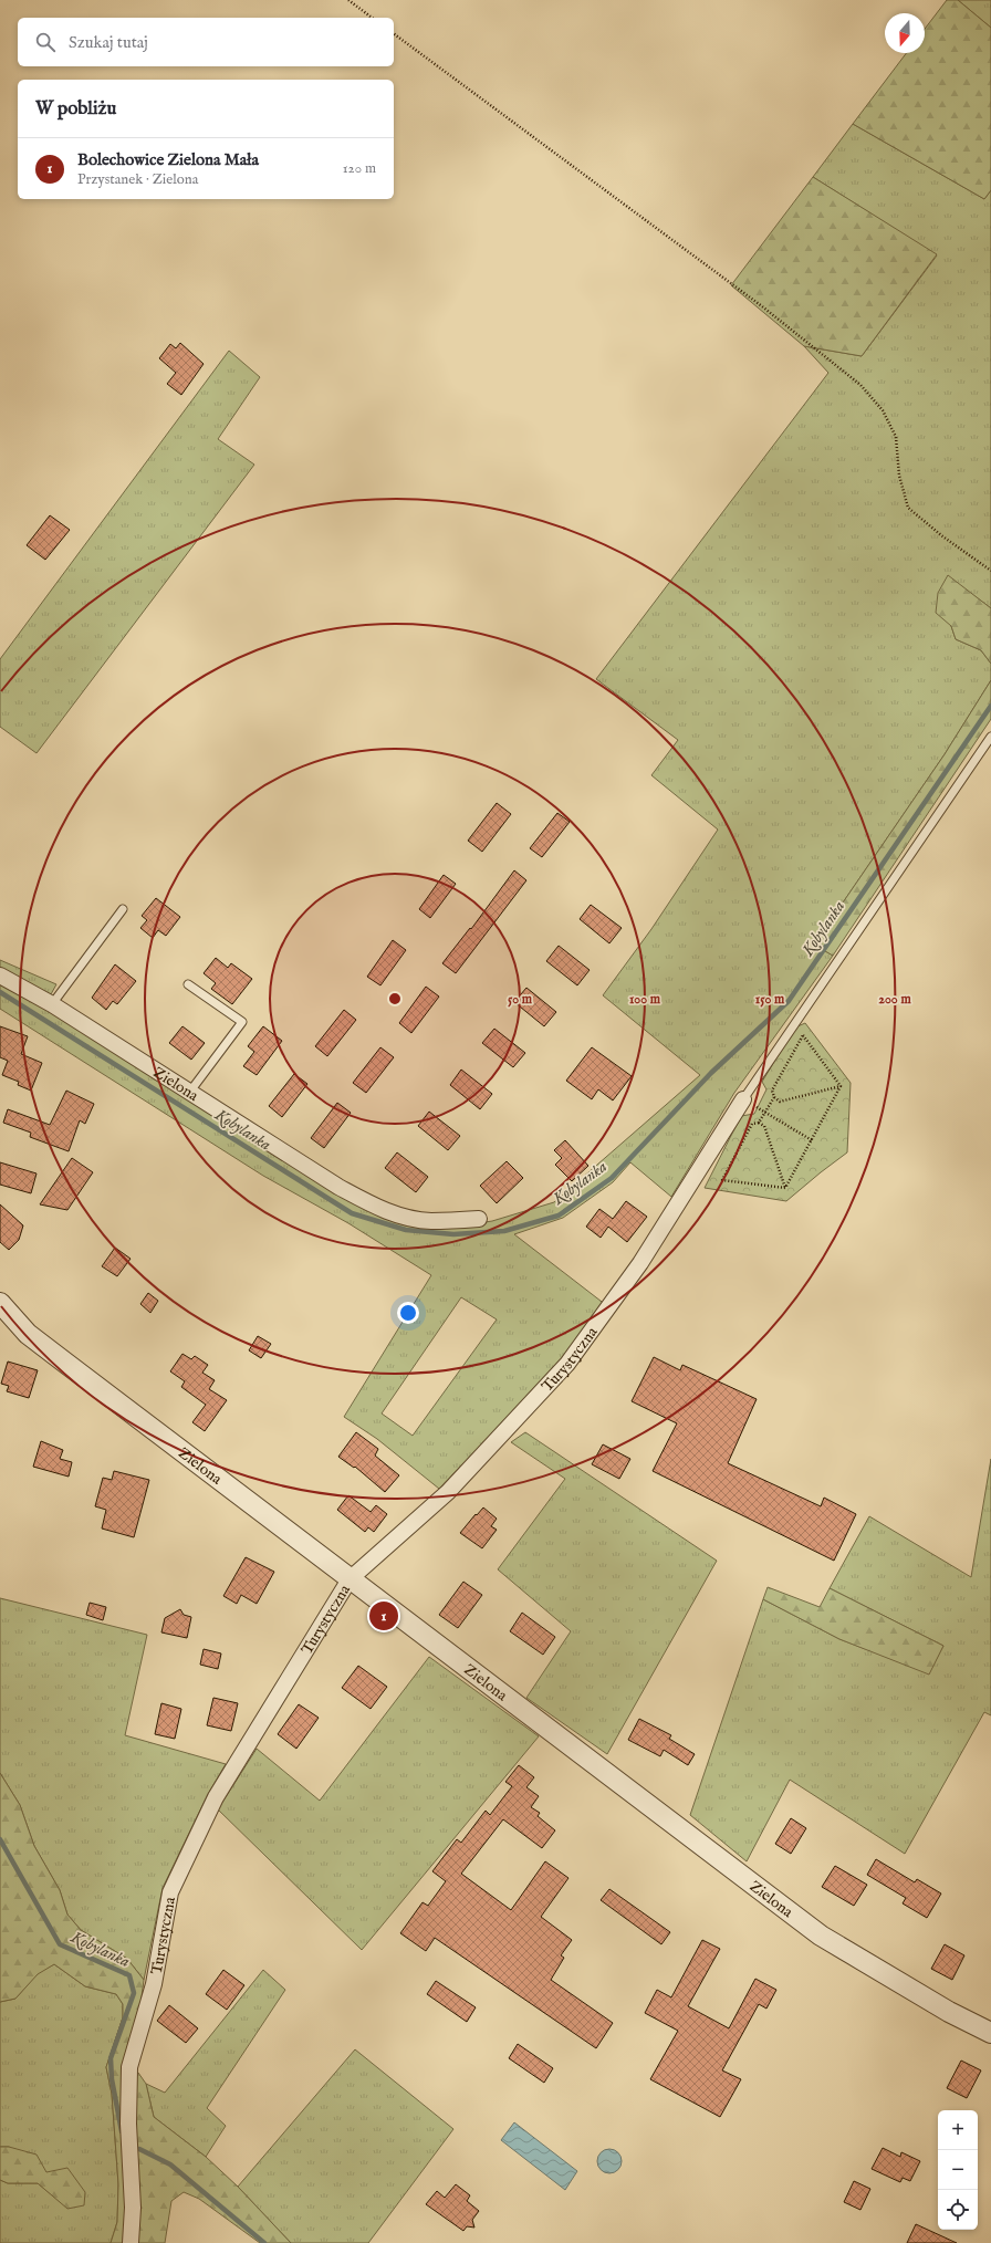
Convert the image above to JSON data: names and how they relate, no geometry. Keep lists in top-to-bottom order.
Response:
{
  "streets": {
    "street": ["Zielona", "Turystyczna"]
  },
  "crossings": [
    ["Zielona", "Turystyczna"]
  ],
  "water": ["Kobylanka"],
  "north": "bottom",
  "page": {
    "search": "Szukaj tutaj",
    "heading": "W pobliżu",
    "list": [
      {
        "mark": "1",
        "name": "Bolechowice Zielona Mała",
        "note": "Przystanek · Zielona",
        "value": "120 m"
      }
    ],
    "pins": "1",
    "map_buttons": ["+", "−"]
  },
  "rings": [
    "50 m",
    "100 m",
    "150 m",
    "200 m"
  ]
}
